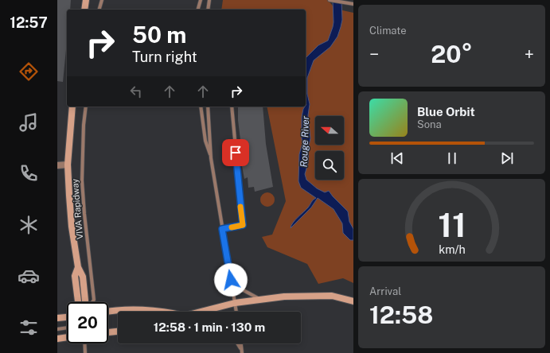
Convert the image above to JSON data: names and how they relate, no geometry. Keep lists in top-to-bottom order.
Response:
{
  "streets": {
    "lane": ["VIVA Rapidway"]
  },
  "water": ["Rouge River"],
  "north": "left",
  "page": {
    "tabs": "12:57",
    "tile": [
      "Climate",
      ["Arrival", "12:58"]
    ],
    "turn": ["50 m", "Turn right"],
    "heat": ["−", "20°", "+"],
    "song": ["Blue Orbit", "Sona"],
    "limit": "20",
    "trip": "12:58 · 1 min · 130 m",
    "gauge": ["11", "km/h"]
  }
}
